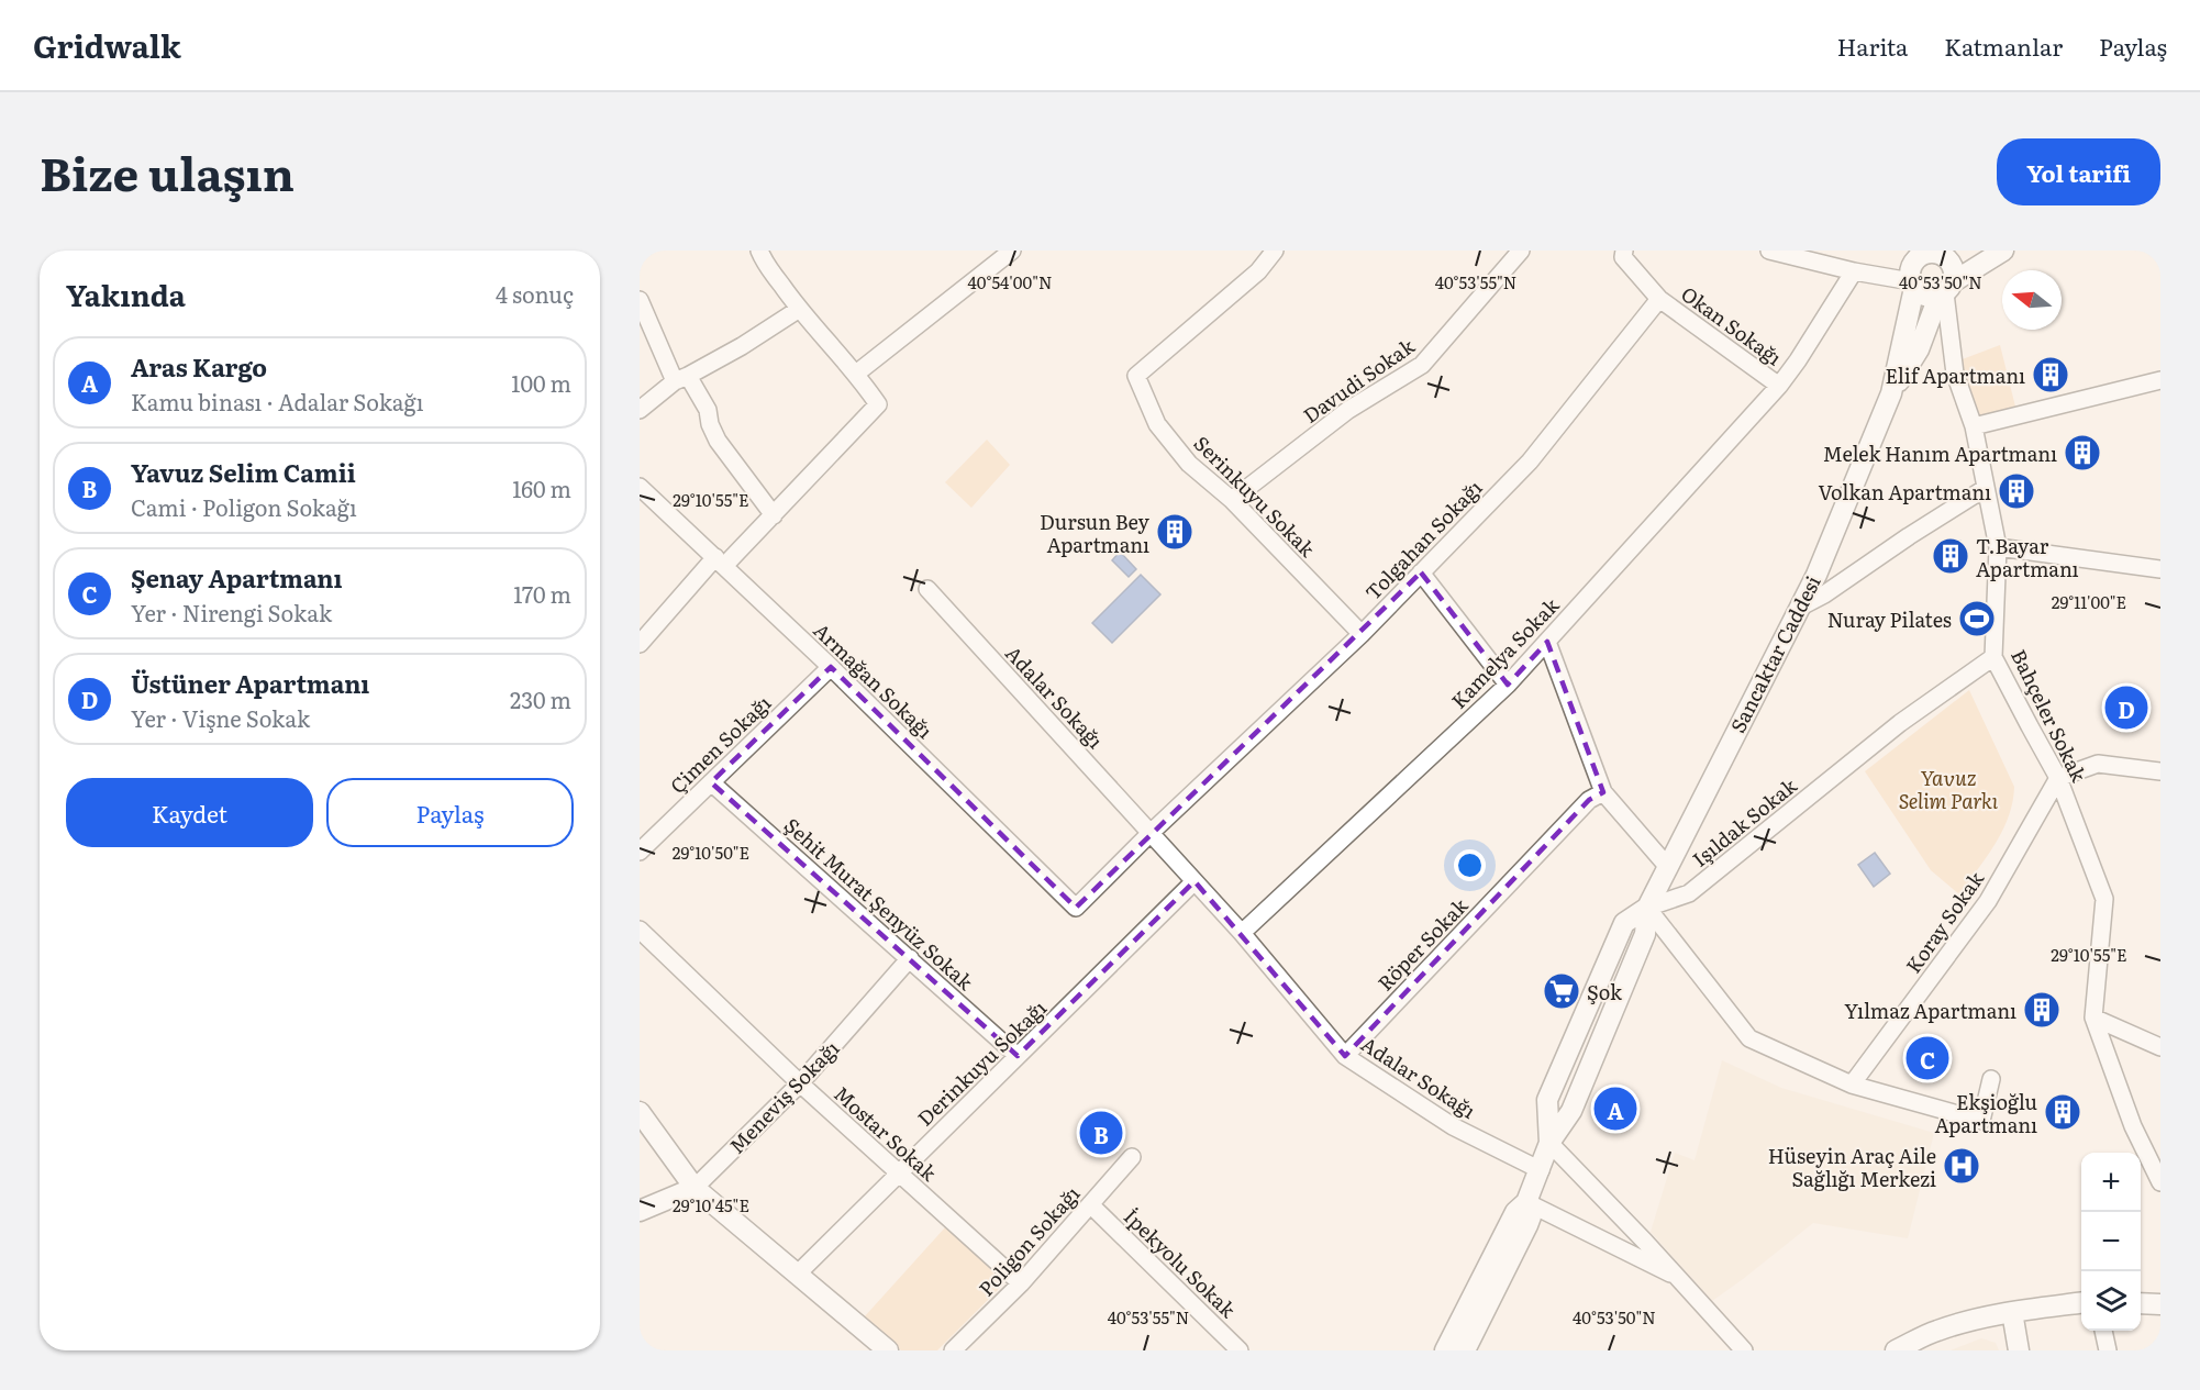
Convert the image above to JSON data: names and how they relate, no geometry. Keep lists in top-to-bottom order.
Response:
{
  "streets": {
    "street": [
      "Okan Sokağı",
      "Davudi Sokak",
      "Serinkuyu Sokak",
      "Tolgahan Sokağı",
      "Kamelya Sokak",
      "Sancaktar Caddesi",
      "Armağan Sokağı",
      "Adalar Sokağı",
      "Bahçeler Sokak",
      "Çimen Sokağı",
      "Işıldak Sokak",
      "Şehit Murat Şenyüz Sokak",
      "Koray Sokak",
      "Röper Sokak",
      "Derinkuyu Sokağı",
      "Meneviş Sokağı",
      "Mostar Sokak",
      "Poligon Sokağı",
      "İpekyolu Sokak"
    ]
  },
  "crossings": [
    ["Okan Sokağı", "Tolgahan Sokağı"],
    ["Okan Sokağı", "Kamelya Sokak"],
    ["Davudi Sokak", "Serinkuyu Sokak"],
    ["Serinkuyu Sokak", "Tolgahan Sokağı"],
    ["Tolgahan Sokağı", "Armağan Sokağı"],
    ["Tolgahan Sokağı", "Adalar Sokağı"],
    ["Kamelya Sokak", "Adalar Sokağı"],
    ["Sancaktar Caddesi", "Işıldak Sokak"],
    ["Armağan Sokağı", "Çimen Sokağı"],
    ["Adalar Sokağı", "Röper Sokak"],
    ["Bahçeler Sokak", "Işıldak Sokak"],
    ["Bahçeler Sokak", "Koray Sokak"],
    ["Çimen Sokağı", "Şehit Murat Şenyüz Sokak"],
    ["Şehit Murat Şenyüz Sokak", "Derinkuyu Sokağı"],
    ["Şehit Murat Şenyüz Sokak", "Meneviş Sokağı"],
    ["Derinkuyu Sokağı", "Mostar Sokak"],
    ["Meneviş Sokağı", "Mostar Sokak"],
    ["Mostar Sokak", "Poligon Sokağı"],
    ["Poligon Sokağı", "İpekyolu Sokak"]
  ],
  "parks": ["Yavuz Selim Parkı"],
  "places": {
    "building": [
      "Elif Apartmanı",
      "Melek Hanım Apartmanı",
      "Volkan Apartmanı",
      "Dursun Bey Apartmanı",
      "T.Bayar Apartmanı",
      "Yılmaz Apartmanı",
      "Ekşioğlu Apartmanı"
    ],
    "sports": ["Nuray Pilates"],
    "supermarket": ["Şok"],
    "hospital": ["Hüseyin Araç Aile Sağlığı Merkezi"]
  },
  "north": "left",
  "page": {
    "header": "Gridwalk",
    "nav": ["Harita", "Katmanlar", "Paylaş"],
    "title": "Bize ulaşın",
    "buttons": [
      "Yol tarifi",
      ["Kaydet", "Paylaş"]
    ],
    "heading": ["Yakında", "4 sonuç"],
    "list": [
      {
        "mark": "A",
        "name": "Aras Kargo",
        "note": "Kamu binası · Adalar Sokağı",
        "value": "100 m"
      },
      {
        "mark": "B",
        "name": "Yavuz Selim Camii",
        "note": "Cami · Poligon Sokağı",
        "value": "160 m"
      },
      {
        "mark": "C",
        "name": "Şenay Apartmanı",
        "note": "Yer · Nirengi Sokak",
        "value": "170 m"
      },
      {
        "mark": "D",
        "name": "Üstüner Apartmanı",
        "note": "Yer · Vişne Sokak",
        "value": "230 m"
      }
    ],
    "pins": [
      "D",
      "C",
      "A",
      "B"
    ],
    "map_buttons": ["+", "−"]
  },
  "coordinates": [
    "40°54'00\"N",
    "40°53'55\"N",
    "40°53'50\"N",
    "29°10'55\"E",
    "29°11'00\"E",
    "29°10'50\"E",
    "29°10'45\"E"
  ]
}
